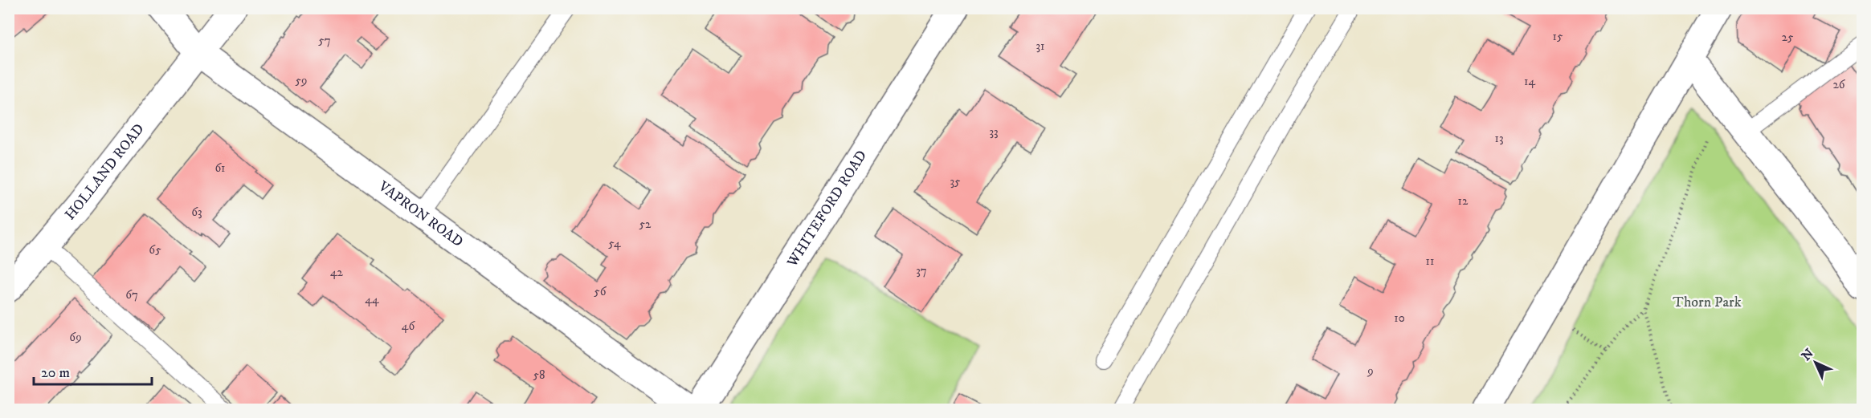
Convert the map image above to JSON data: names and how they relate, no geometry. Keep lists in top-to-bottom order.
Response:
{
  "streets": {
    "street": ["HOLLAND ROAD", "WHITEFORD ROAD", "VAPRON ROAD"]
  },
  "crossings": [
    ["HOLLAND ROAD", "VAPRON ROAD"]
  ],
  "parks": ["Thorn Park"],
  "house_numbers": [
    "15",
    "25",
    "57",
    "31",
    "59",
    "14",
    "26",
    "33",
    "13",
    "61",
    "35",
    "12",
    "63",
    "52",
    "54",
    "65",
    "11",
    "37",
    "42",
    "56",
    "67",
    "44",
    "10",
    "46",
    "69",
    "9",
    "58"
  ],
  "scale_bar": "20 m",
  "north": "top left"
}
